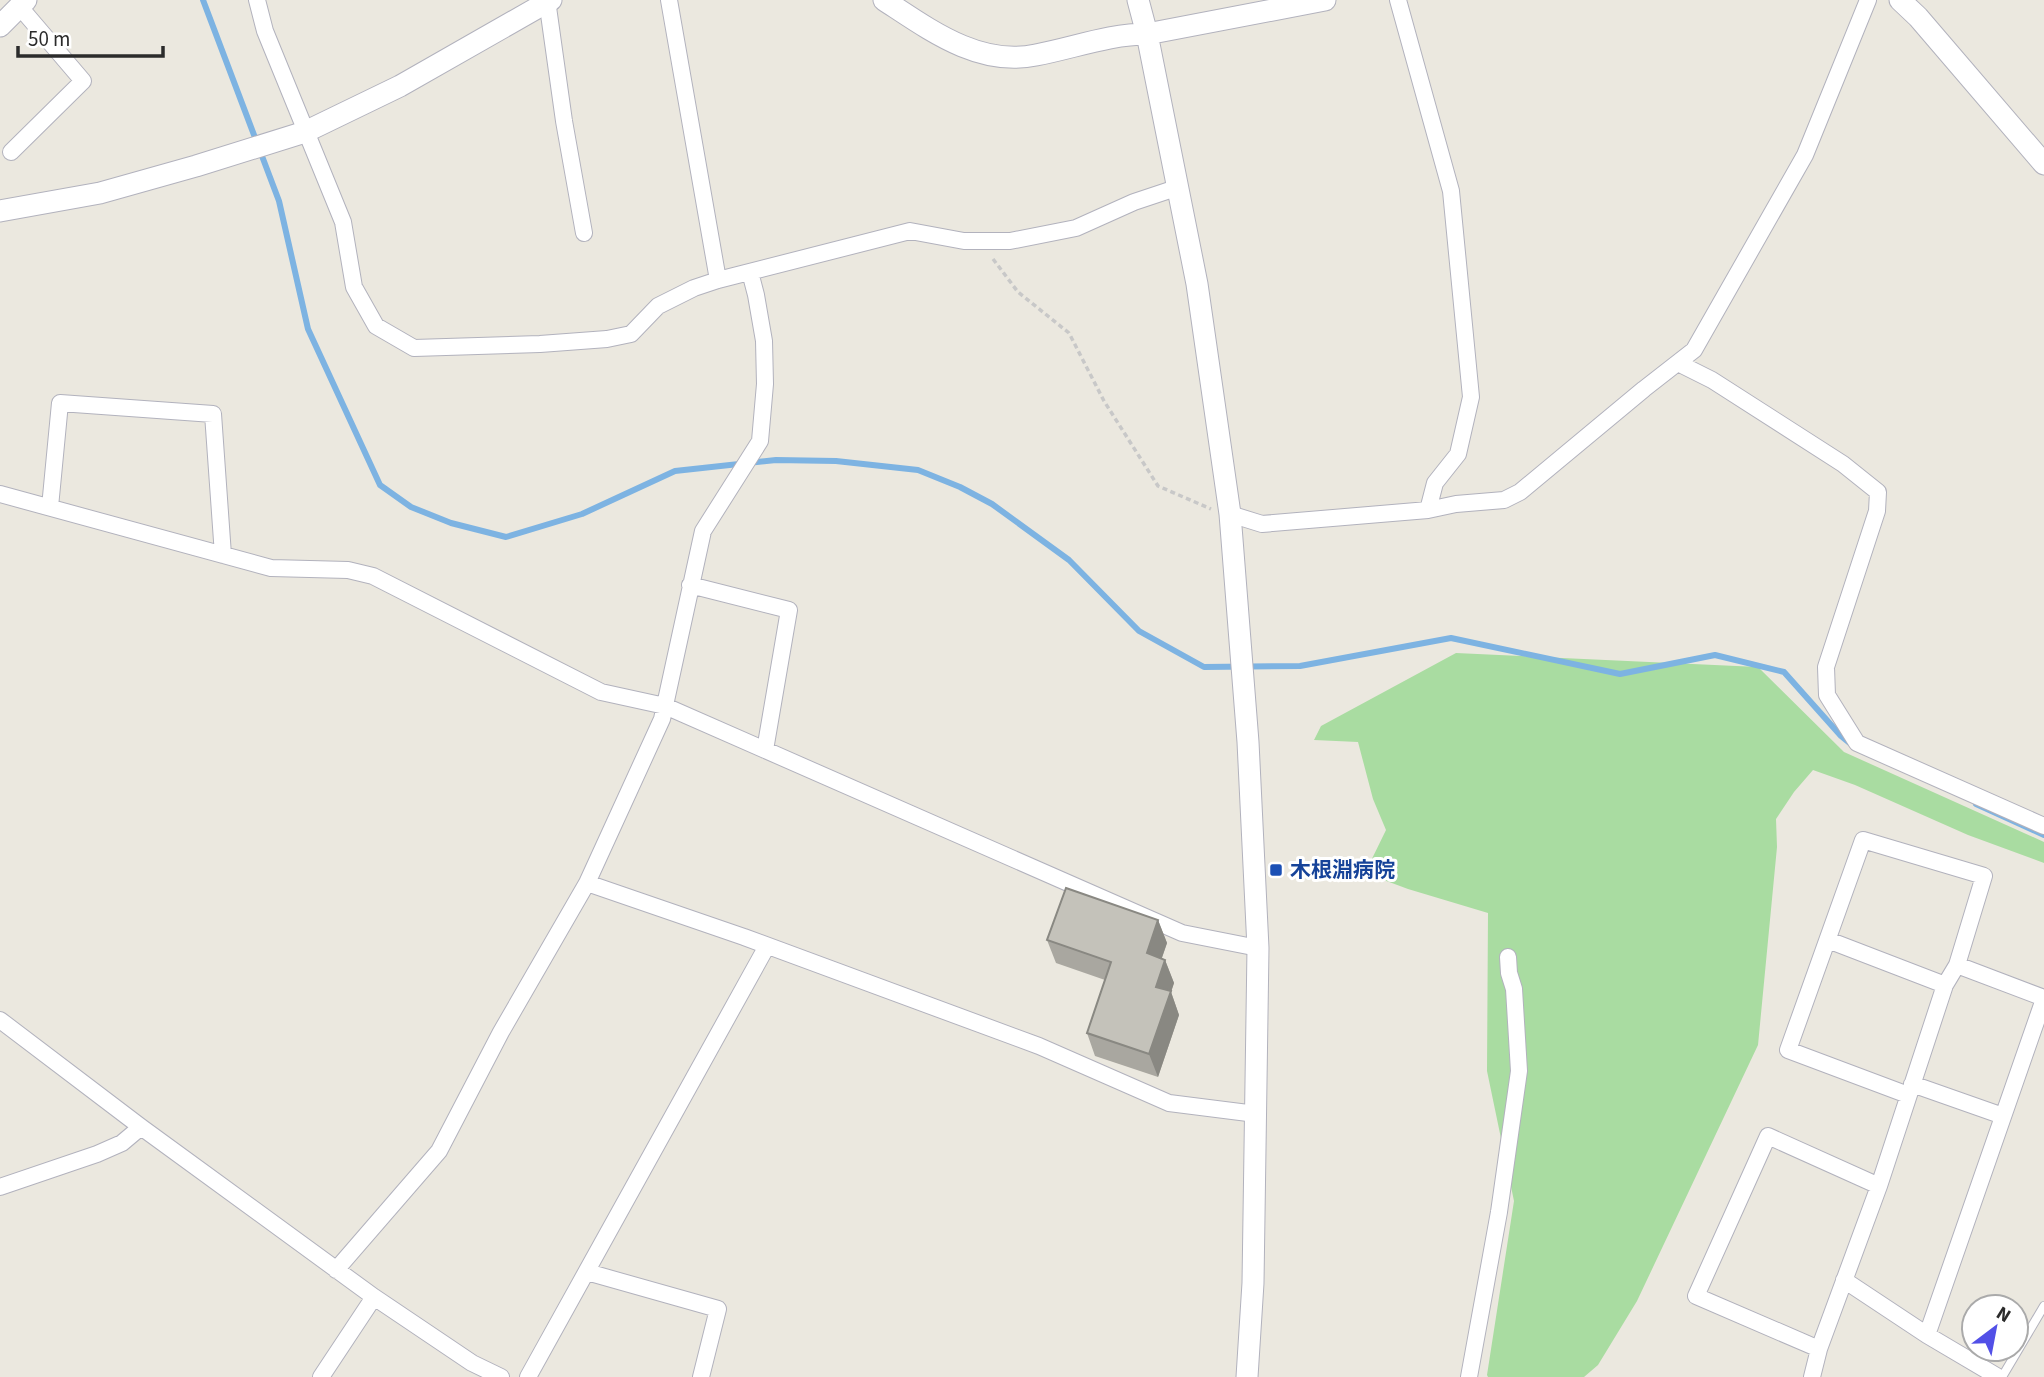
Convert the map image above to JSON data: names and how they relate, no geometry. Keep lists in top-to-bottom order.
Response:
{
  "places": {
    "transit": ["木根淵病院"]
  },
  "scale_bar": "50 m",
  "north": "top right"
}
